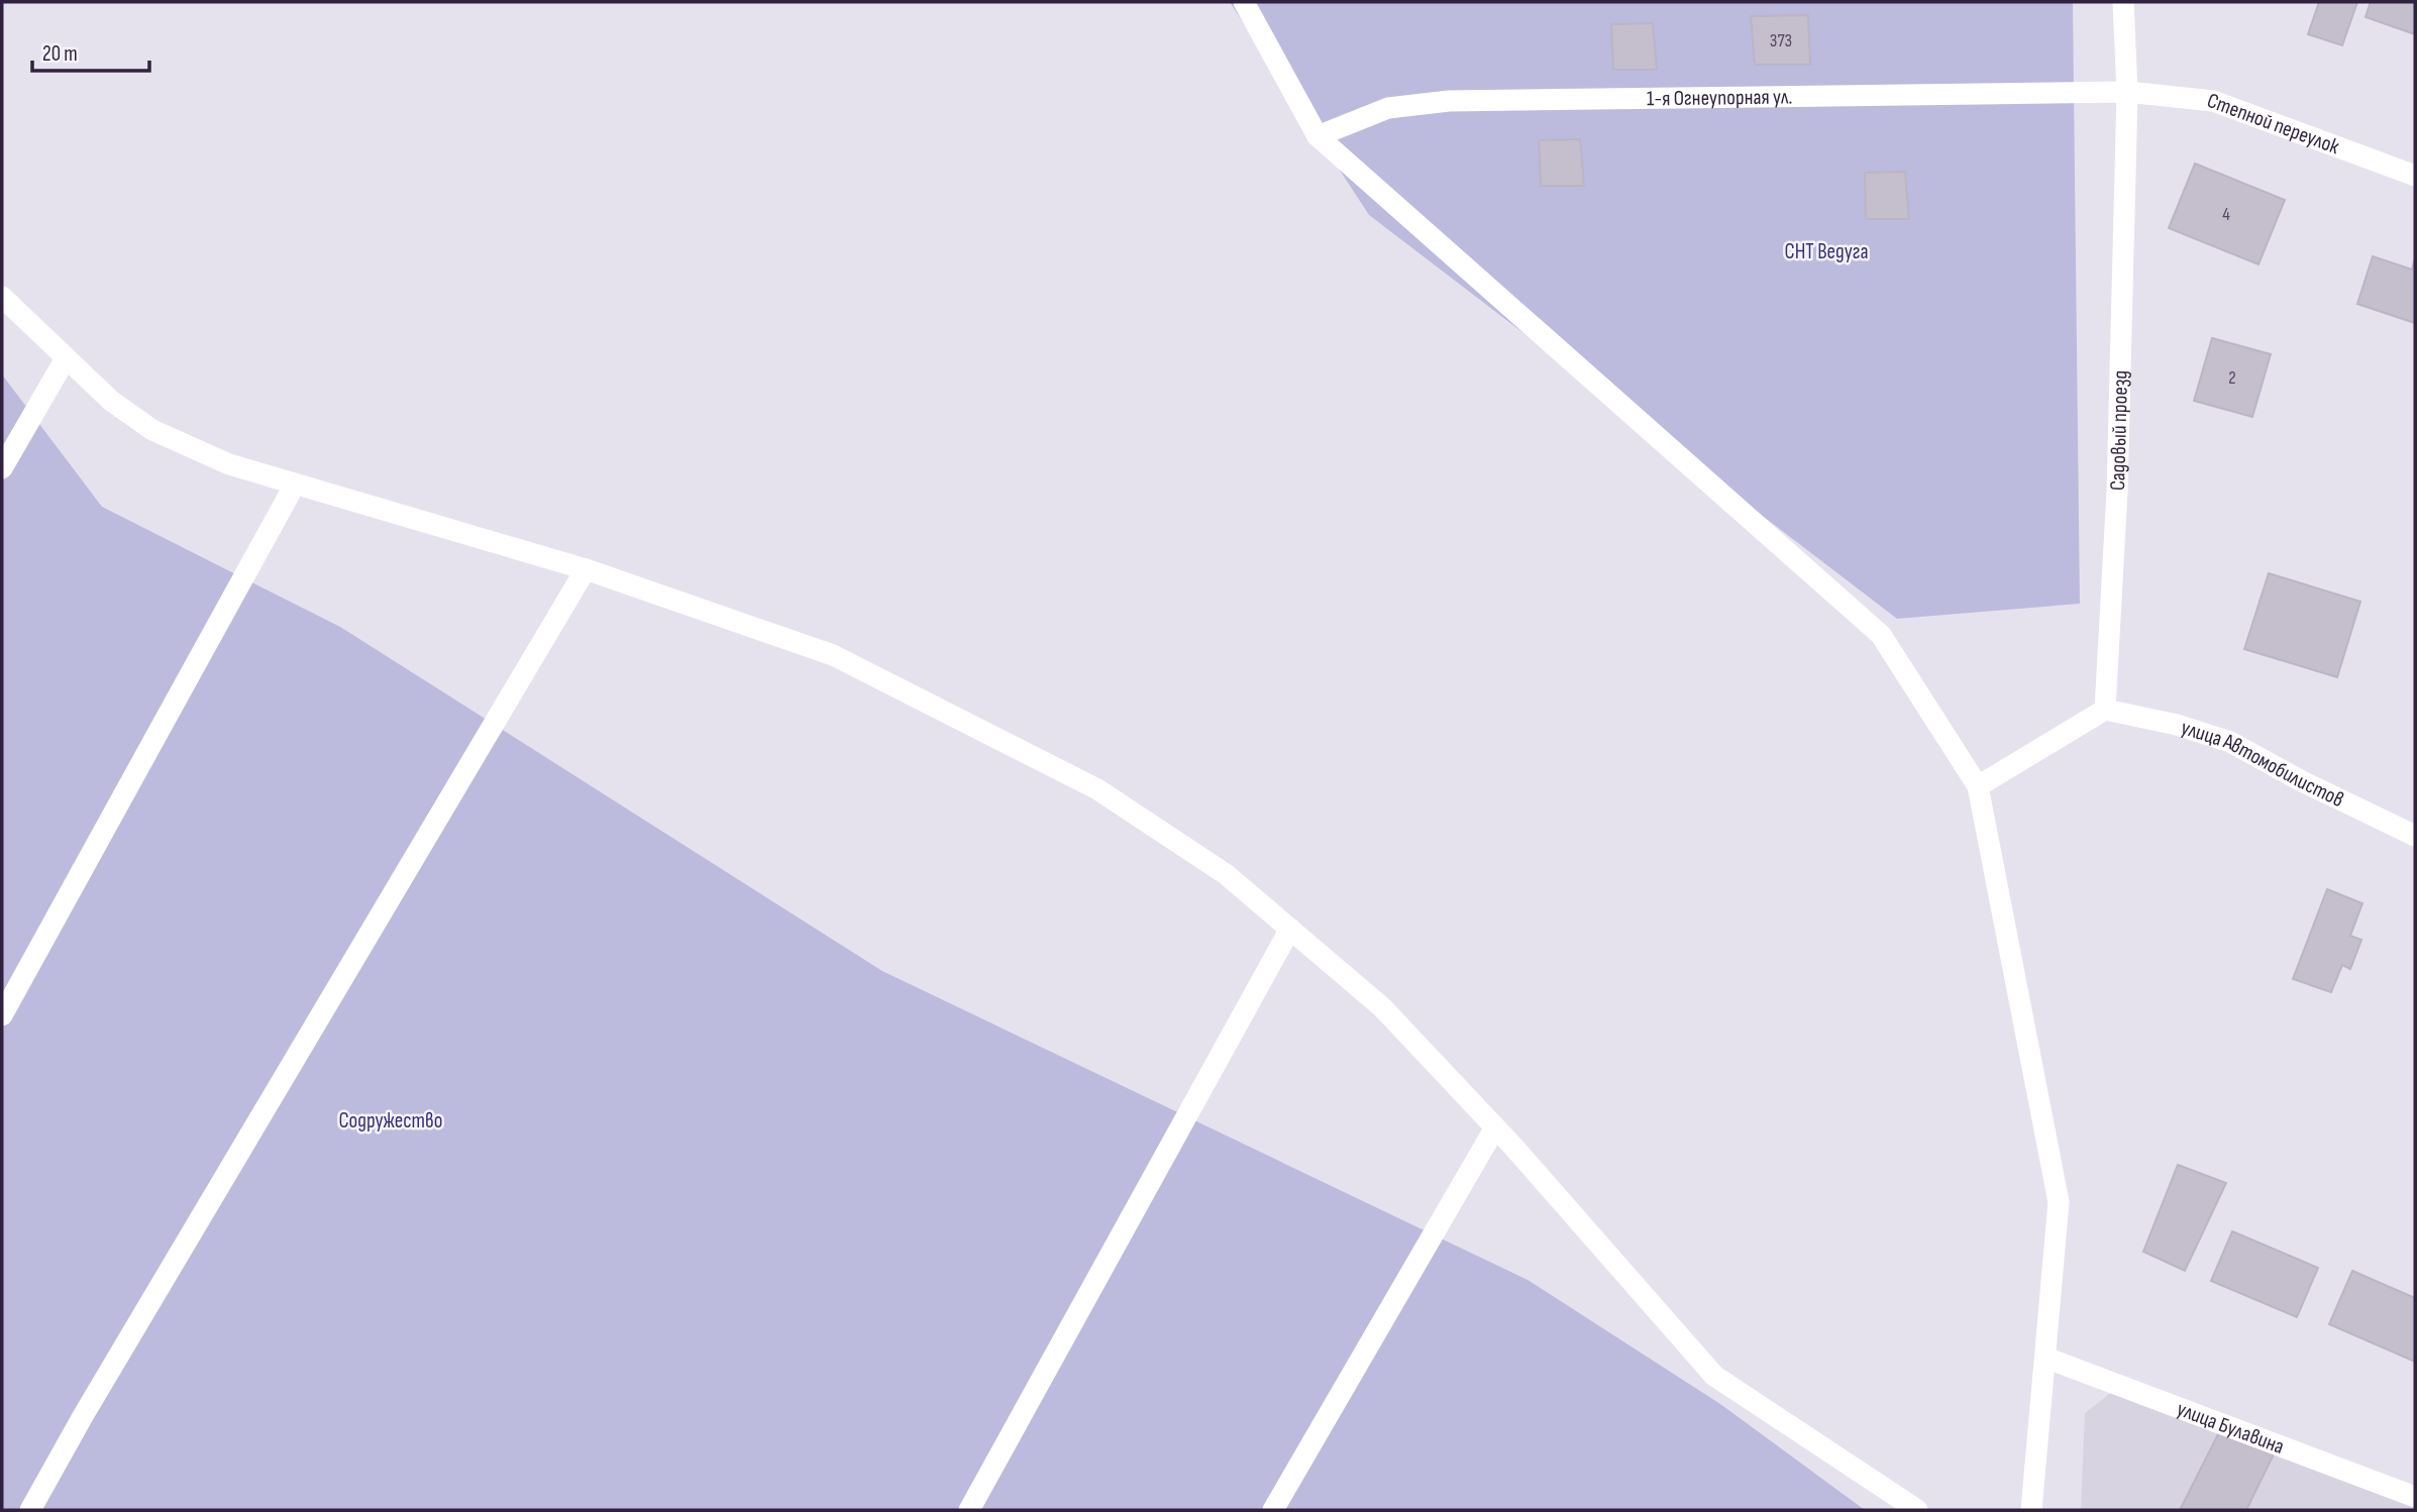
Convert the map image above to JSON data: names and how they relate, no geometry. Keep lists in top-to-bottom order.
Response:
{
  "streets": {
    "street": [
      "1-я Огнеупорная ул.",
      "Степной переулок",
      "Садовый проезд",
      "улица Автомобилистов",
      "улица Булавина"
    ]
  },
  "crossings": [
    ["1-я Огнеупорная ул.", "Степной переулок"],
    ["1-я Огнеупорная ул.", "Садовый проезд"],
    ["Степной переулок", "Садовый проезд"],
    ["Садовый проезд", "улица Автомобилистов"]
  ],
  "parks": ["СНТ Ведуга", "Содружество"],
  "house_numbers": ["373", "4", "2"],
  "scale_bar": "20 m"
}
